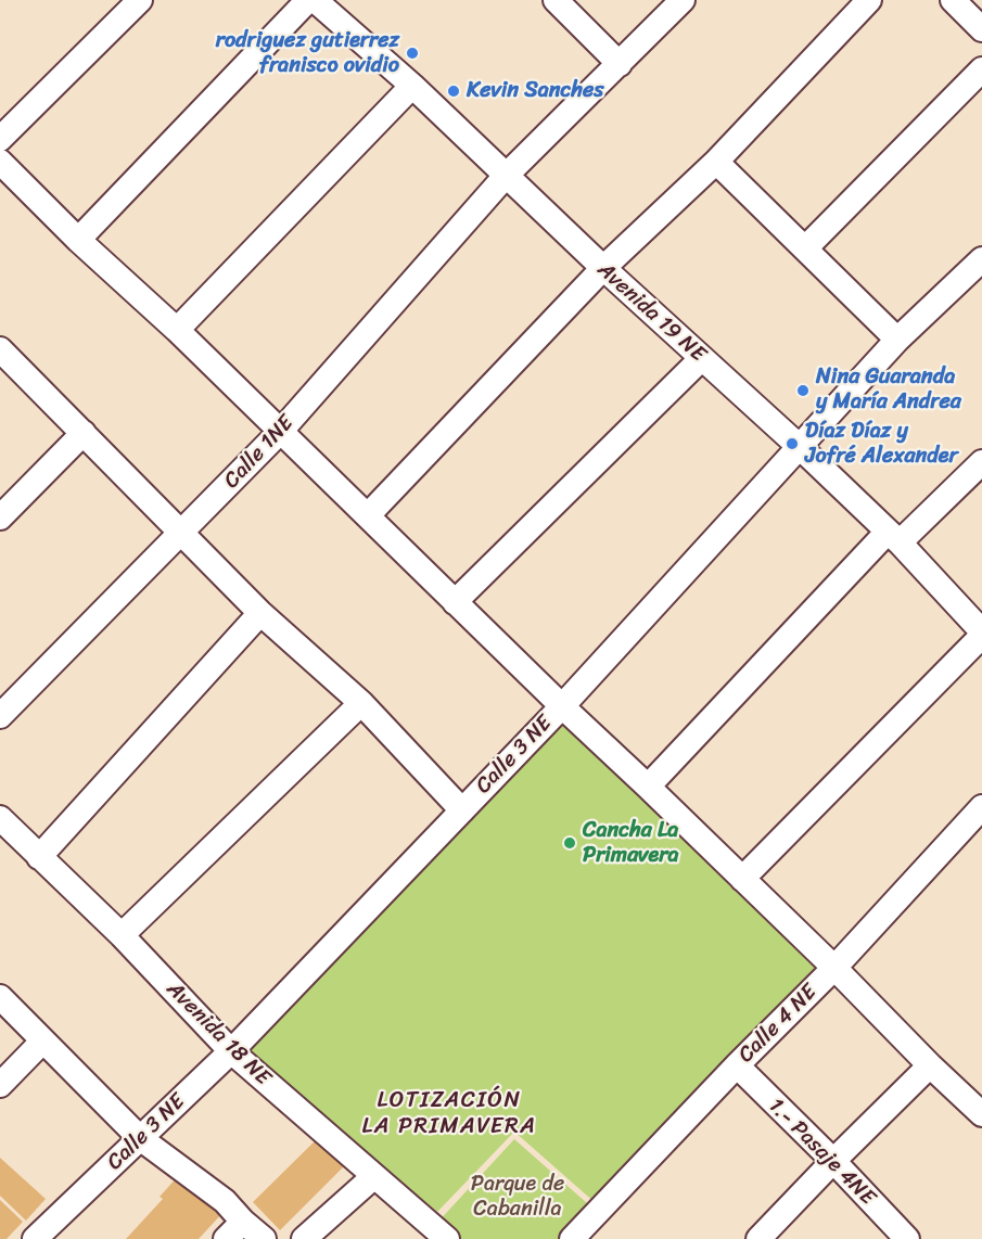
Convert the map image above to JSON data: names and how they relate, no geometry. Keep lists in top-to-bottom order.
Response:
{
  "streets": {
    "street": [
      "Avenida 19 NE",
      "Calle 1NE",
      "Calle 3 NE",
      "Calle 4 NE",
      "Avenida 18 NE",
      "1.- Pasaje 4NE"
    ]
  },
  "crossings": [
    ["Avenida 19 NE", "Calle 1NE"],
    ["Avenida 19 NE", "Calle 3 NE"],
    ["Calle 3 NE", "Avenida 18 NE"],
    ["Calle 4 NE", "1.- Pasaje 4NE"]
  ],
  "districts": ["LOTIZACIÓN LA PRIMAVERA"],
  "parks": ["Parque de Cabanilla"],
  "places": [
    "rodriguez gutierrez franisco ovidio",
    "Kevin Sanches",
    "Nina Guaranda y María Andrea",
    "Díaz Díaz y Jofré Alexander",
    "Cancha La Primavera"
  ]
}
